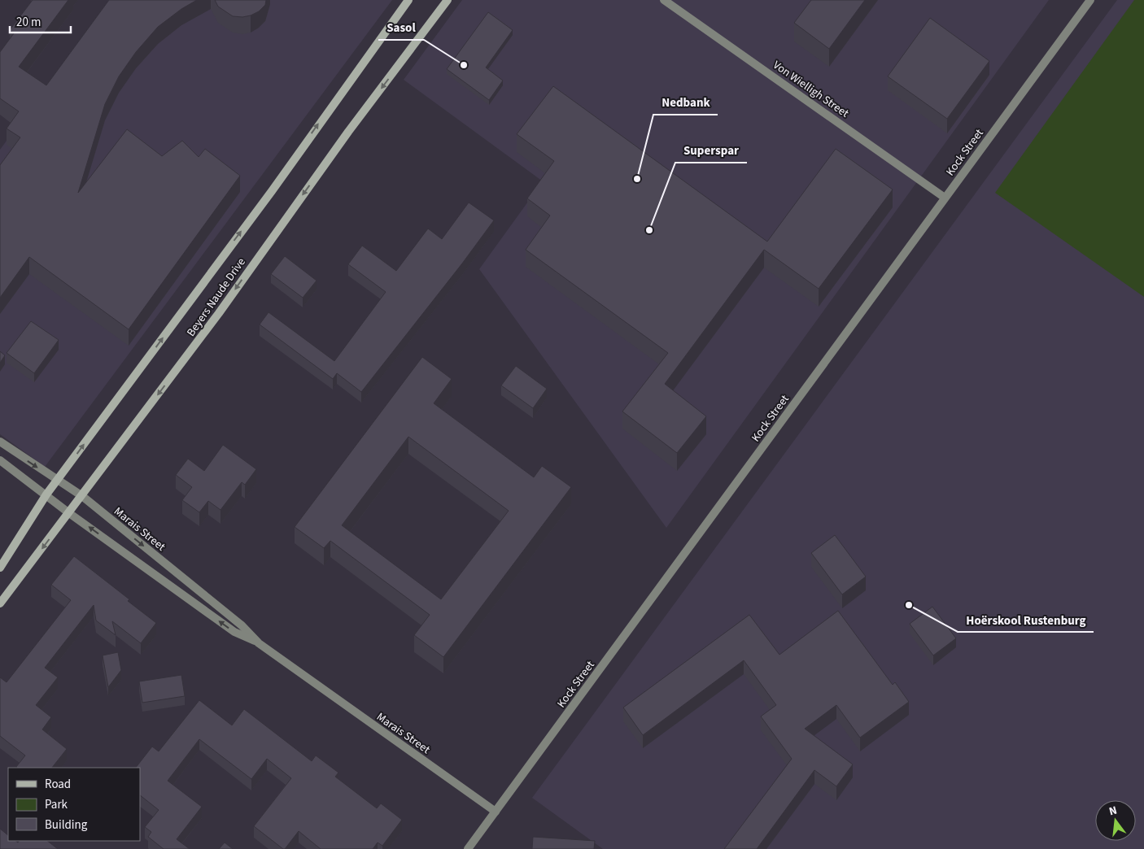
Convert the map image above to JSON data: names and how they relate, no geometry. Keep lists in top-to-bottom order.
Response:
{
  "streets": {
    "street": [
      "Von Wielligh Street",
      "Kock Street",
      "Beyers Naude Drive",
      "Marais Street"
    ]
  },
  "crossings": [
    ["Von Wielligh Street", "Kock Street"],
    ["Kock Street", "Marais Street"],
    ["Beyers Naude Drive", "Marais Street"]
  ],
  "places": [
    "Sasol",
    "Nedbank",
    "Superspar",
    "Hoërskool Rustenburg"
  ],
  "legend": ["Road", "Park", "Building"],
  "scale_bar": "20 m",
  "north": "top"
}
